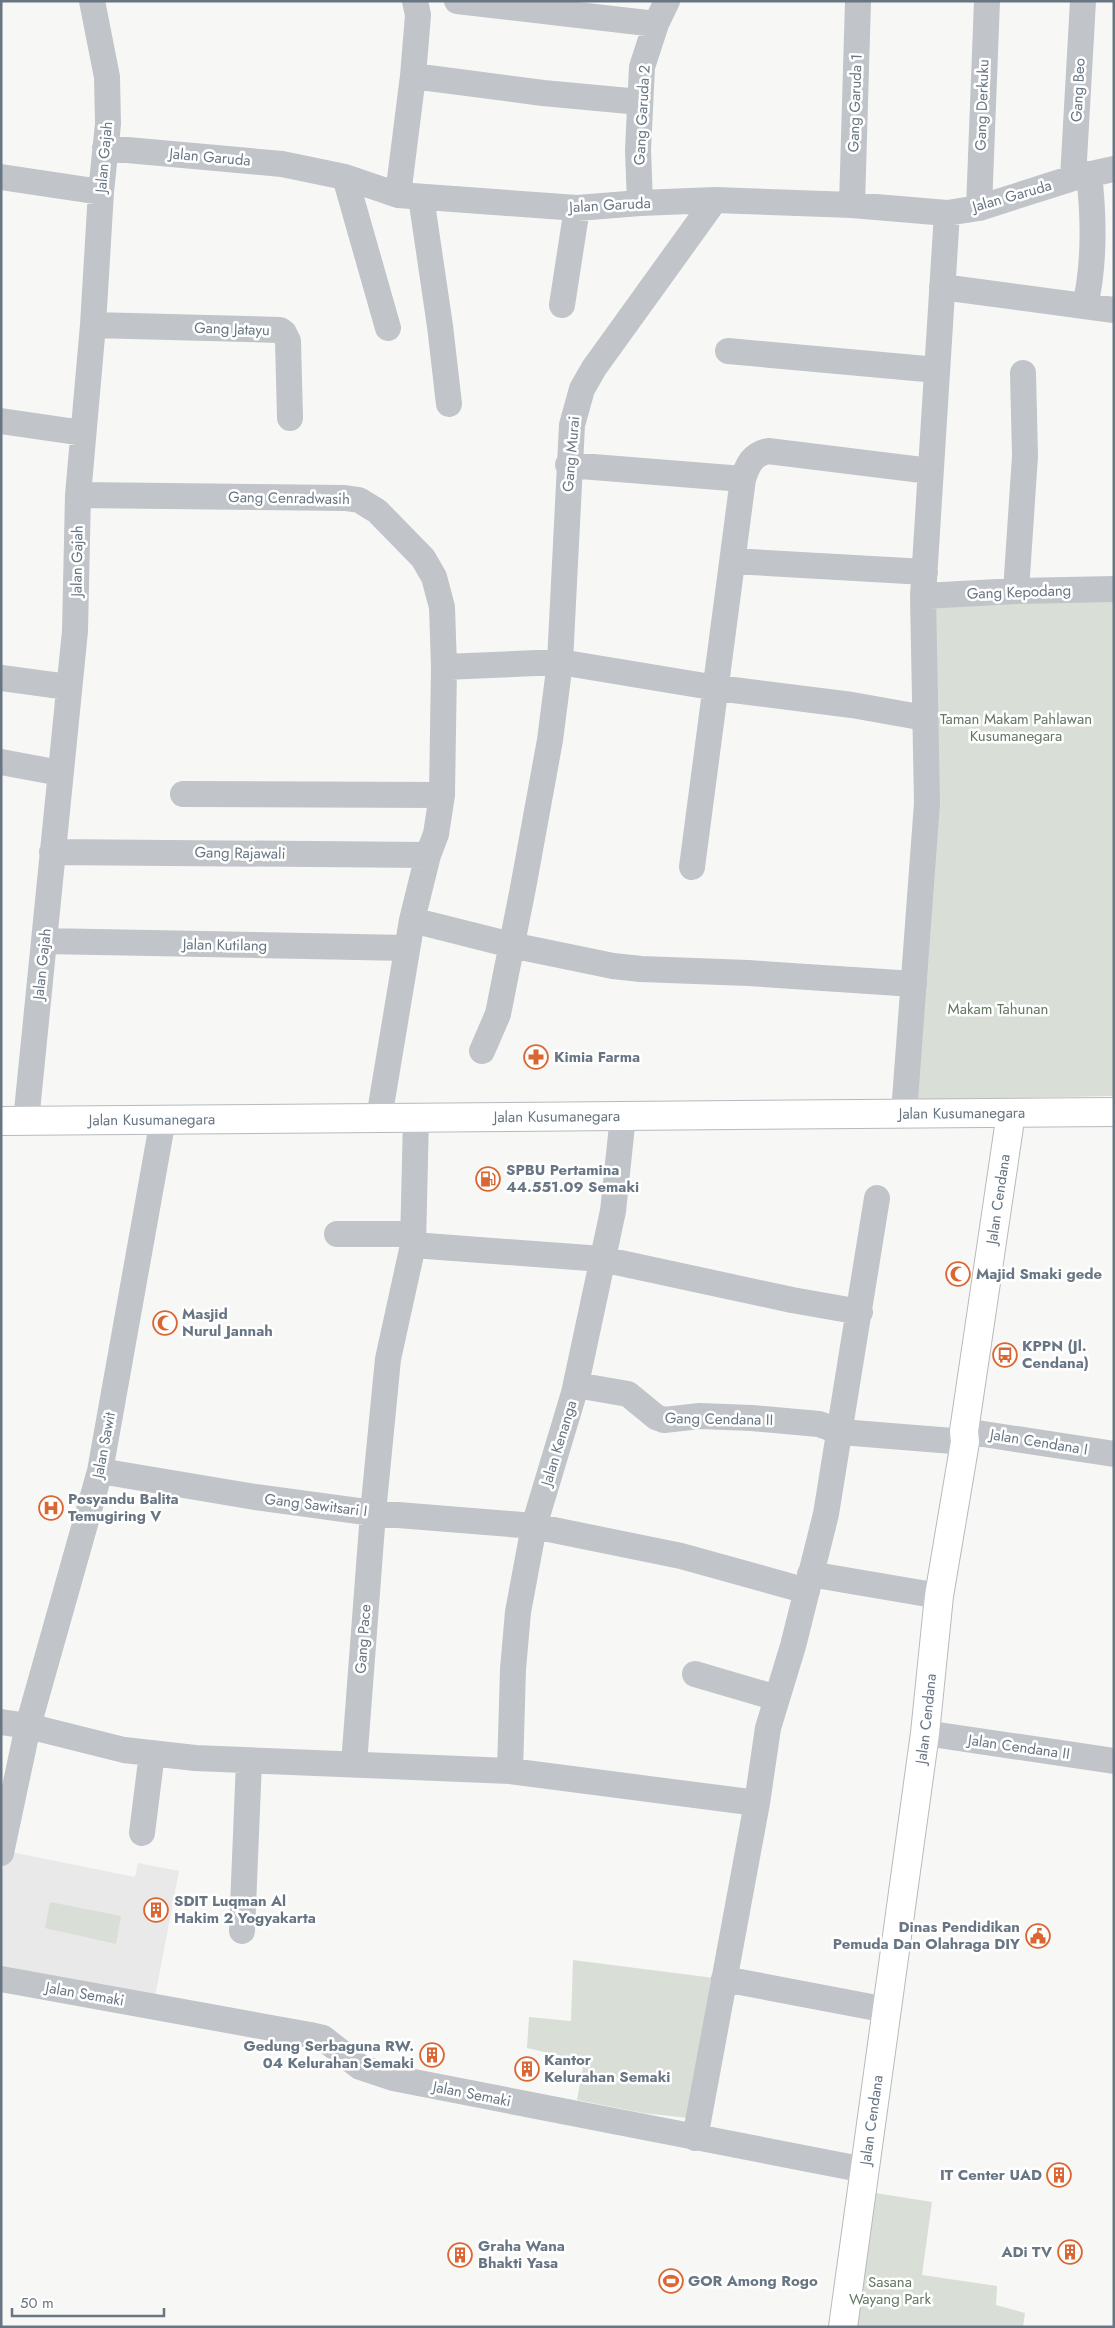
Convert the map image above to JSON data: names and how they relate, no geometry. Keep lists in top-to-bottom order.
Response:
{
  "streets": {
    "main road": ["Jalan Kusumanegara", "Jalan Cendana"],
    "street": [
      "Gang Beo",
      "Gang Garuda 1",
      "Gang Derkuku",
      "Gang Garuda 2",
      "Jalan Gajah",
      "Jalan Garuda",
      "Gang Jatayu",
      "Gang Murai",
      "Gang Cenradwasih",
      "Gang Kepodang",
      "Gang Rajawali",
      "Jalan Kutilang",
      "Gang Cendana II",
      "Jalan Cendana I",
      "Jalan Kenanga",
      "Jalan Sawit",
      "Gang Sawitsari I",
      "Gang Pace",
      "Jalan Cendana II",
      "Jalan Semaki"
    ]
  },
  "crossings": [
    ["Gang Beo", "Jalan Garuda"],
    ["Gang Garuda 1", "Jalan Garuda"],
    ["Gang Derkuku", "Jalan Garuda"],
    ["Gang Garuda 2", "Jalan Garuda"],
    ["Jalan Gajah", "Jalan Garuda"],
    ["Jalan Gajah", "Gang Jatayu"],
    ["Jalan Gajah", "Gang Cenradwasih"],
    ["Jalan Gajah", "Gang Rajawali"],
    ["Jalan Gajah", "Jalan Kutilang"],
    ["Jalan Gajah", "Jalan Kusumanegara"],
    ["Jalan Garuda", "Gang Murai"],
    ["Gang Cenradwasih", "Gang Rajawali"],
    ["Gang Cenradwasih", "Jalan Kutilang"],
    ["Gang Cenradwasih", "Jalan Kusumanegara"],
    ["Jalan Kusumanegara", "Jalan Cendana"],
    ["Jalan Kusumanegara", "Jalan Kenanga"],
    ["Jalan Kusumanegara", "Jalan Sawit"],
    ["Jalan Kusumanegara", "Gang Pace"],
    ["Jalan Cendana", "Gang Cendana II"],
    ["Jalan Cendana", "Jalan Cendana I"],
    ["Jalan Cendana", "Gang Sawitsari I"],
    ["Jalan Cendana", "Jalan Cendana II"],
    ["Jalan Cendana", "Jalan Semaki"],
    ["Gang Cendana II", "Jalan Cendana I"],
    ["Gang Cendana II", "Jalan Kenanga"],
    ["Jalan Kenanga", "Gang Sawitsari I"],
    ["Jalan Sawit", "Gang Sawitsari I"],
    ["Gang Sawitsari I", "Gang Pace"]
  ],
  "parks": ["Taman Makam Pahlawan Kusumanegara", "Makam Tahunan", "Sasana Wayang Park"],
  "places": {
    "pharmacy": ["Kimia Farma"],
    "fuel station": ["SPBU Pertamina 44.551.09 Semaki"],
    "mosque": ["Majid Smaki gede", "Masjid Nurul Jannah"],
    "bus stop": ["KPPN (Jl. Cendana)"],
    "hospital": ["Posyandu Balita Temugiring V"],
    "building": [
      "SDIT Luqman Al Hakim 2 Yogyakarta",
      "Gedung Serbaguna RW. 04 Kelurahan Semaki",
      "Kantor Kelurahan Semaki",
      "IT Center UAD",
      "ADi TV",
      "Graha Wana Bhakti Yasa"
    ],
    "public building": ["Dinas Pendidikan Pemuda Dan Olahraga DIY"],
    "sports": ["GOR Among Rogo"]
  },
  "scale_bar": "50 m"
}
